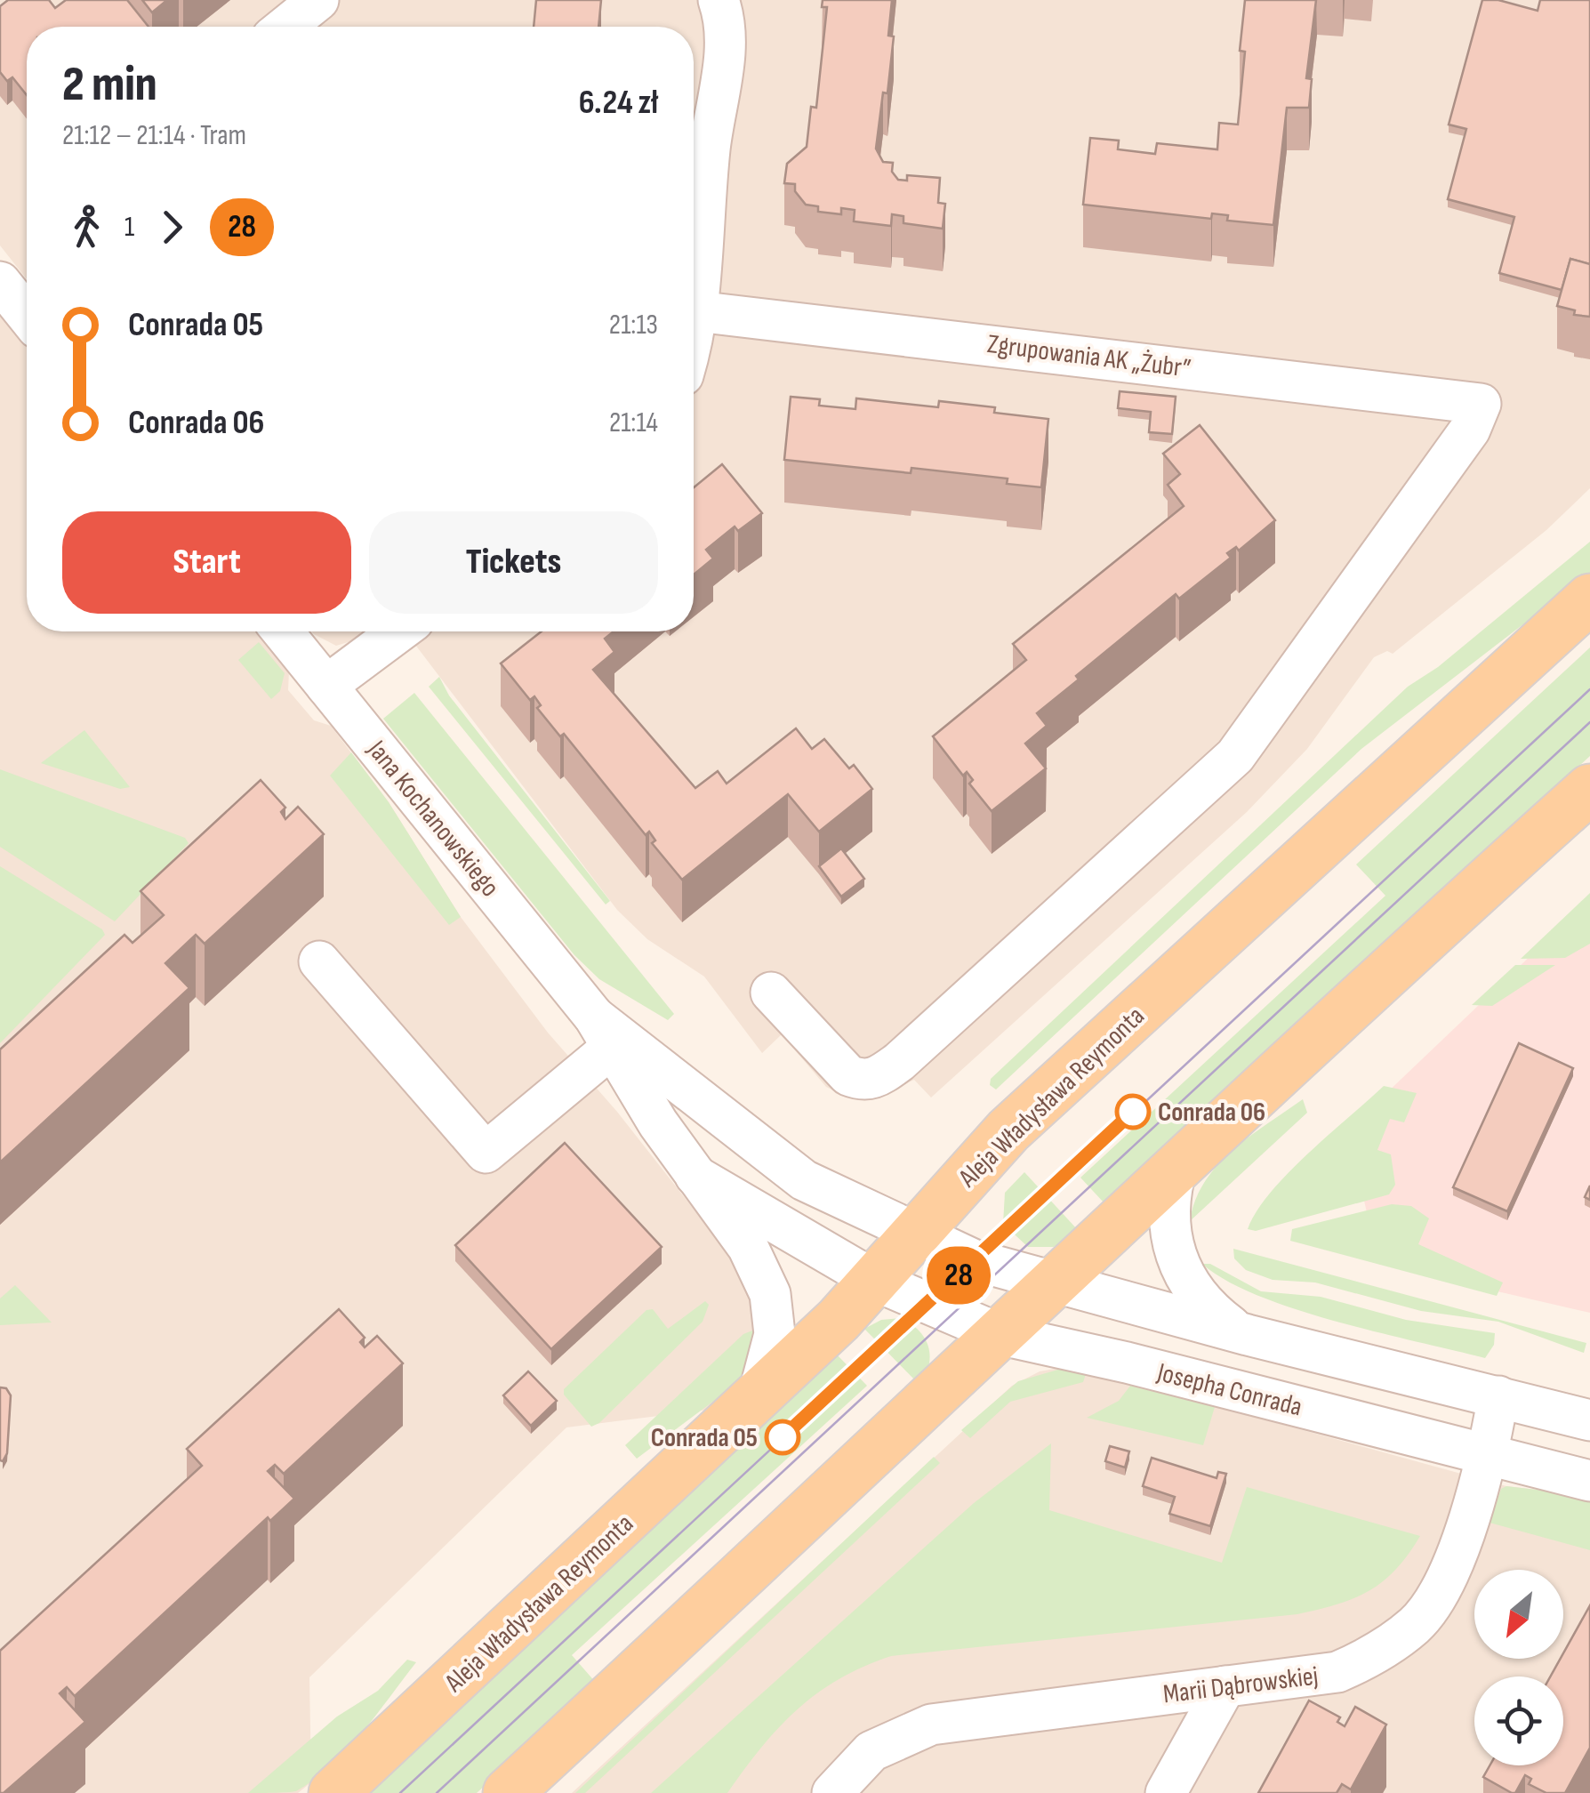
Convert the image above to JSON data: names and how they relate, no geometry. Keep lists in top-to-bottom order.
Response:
{
  "streets": {
    "main road": ["Aleja Władysława Reymonta"],
    "street": [
      "Zgrupowania AK „Żubr”",
      "Jana Kochanowskiego",
      "Josepha Conrada",
      "Marii Dąbrowskiej"
    ]
  },
  "crossings": [
    ["Jana Kochanowskiego", "Aleja Władysława Reymonta"],
    ["Jana Kochanowskiego", "Josepha Conrada"],
    ["Aleja Władysława Reymonta", "Josepha Conrada"],
    ["Josepha Conrada", "Marii Dąbrowskiej"]
  ],
  "places": ["Conrada 06", "Conrada 05"],
  "lines": ["tram line 28"],
  "north": "bottom left",
  "page": {
    "on_map": "28",
    "heading": ["2 min", "21:12 – 21:14 · Tram", "6.24 zł"],
    "legs": ["1", "28"],
    "list": [
      {
        "name": "Conrada 05",
        "value": "21:13"
      },
      {
        "name": "Conrada 06",
        "value": "21:14"
      }
    ],
    "buttons": ["Start", "Tickets"]
  }
}
